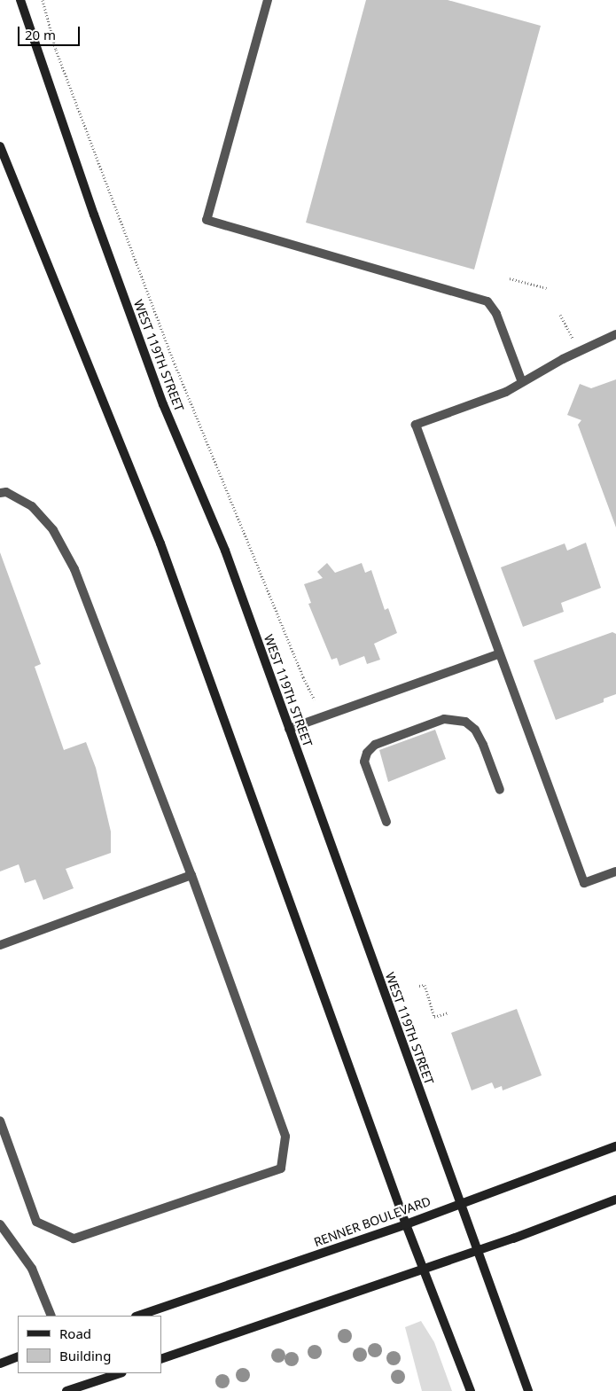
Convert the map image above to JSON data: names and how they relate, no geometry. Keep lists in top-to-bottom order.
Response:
{
  "streets": {
    "main road": ["WEST 119TH STREET", "RENNER BOULEVARD"]
  },
  "crossings": [
    ["WEST 119TH STREET", "RENNER BOULEVARD"]
  ],
  "legend": ["Road", "Building"],
  "scale_bar": "20 m"
}
